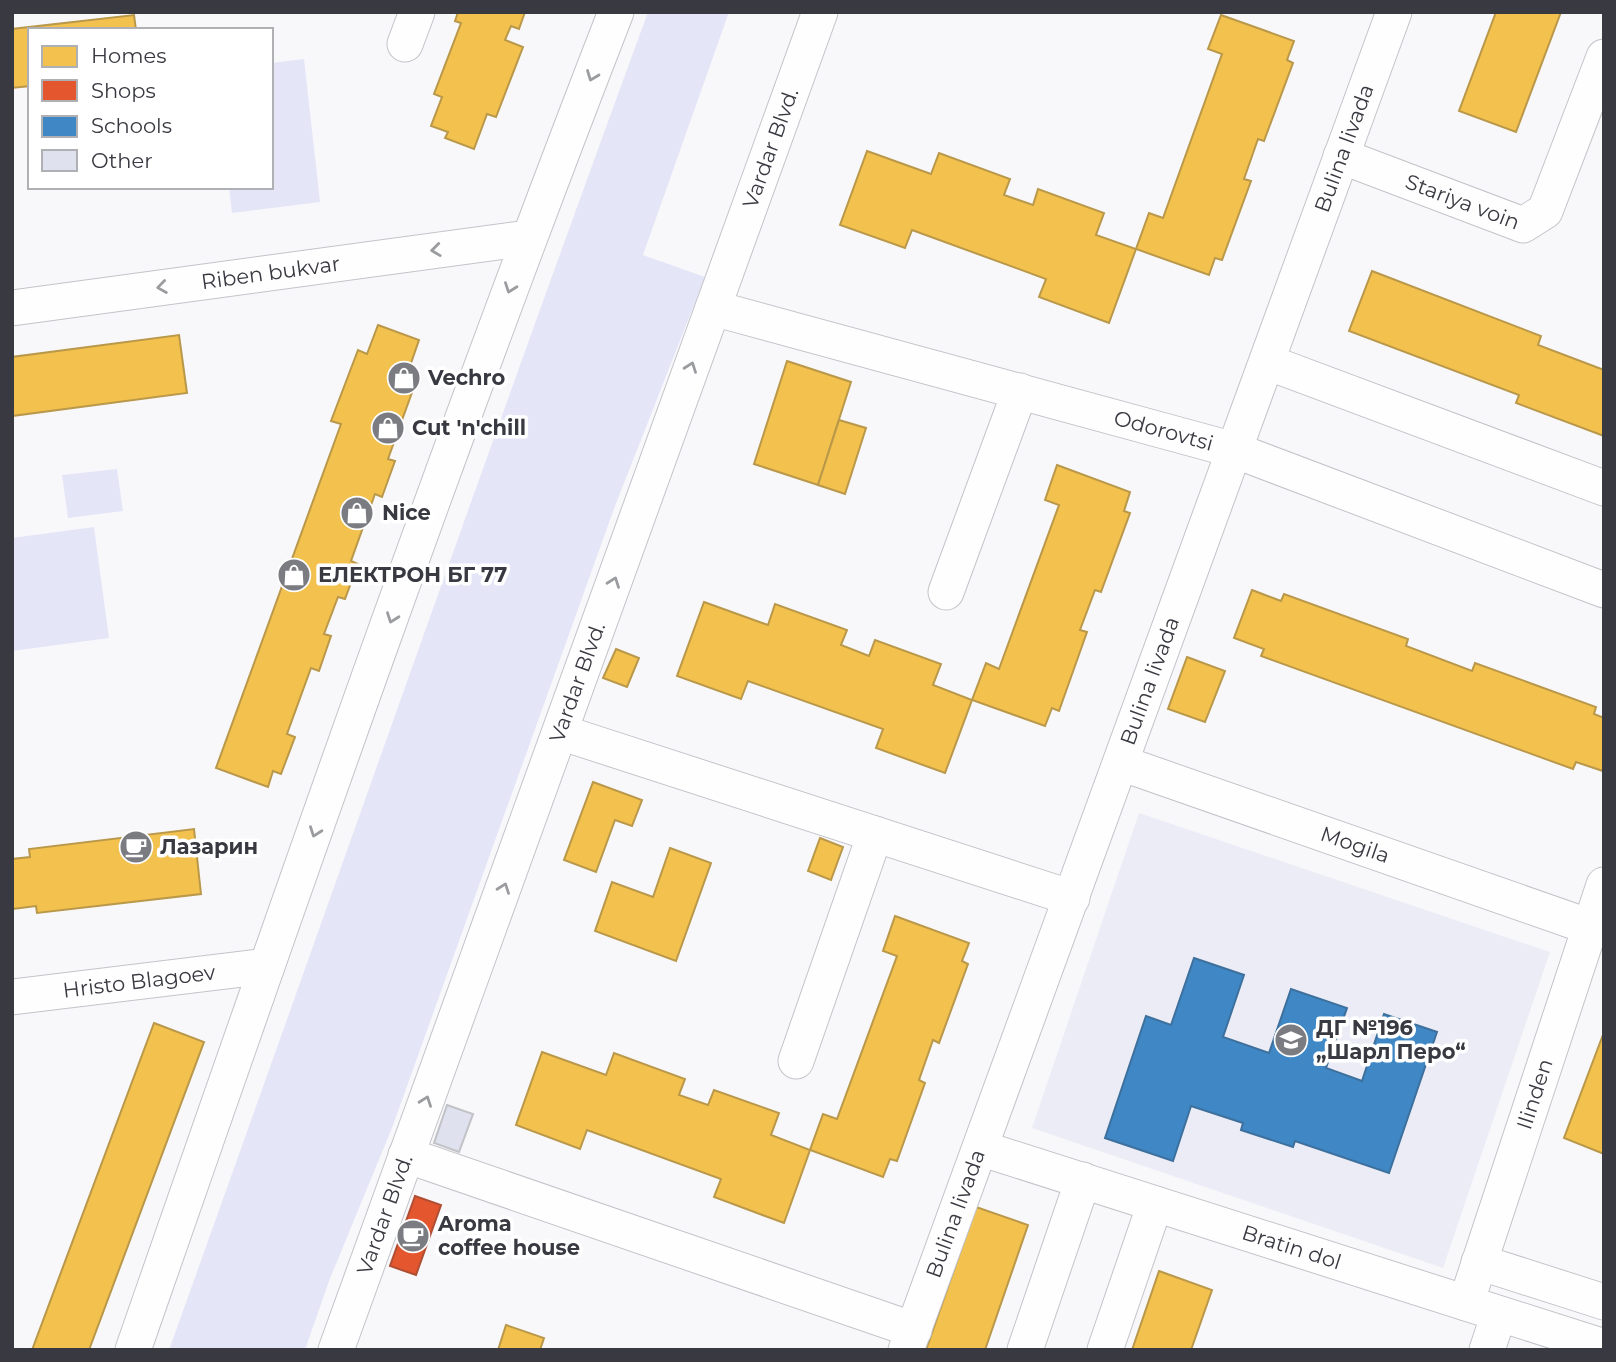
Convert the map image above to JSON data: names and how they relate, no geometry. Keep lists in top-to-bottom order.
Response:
{
  "streets": {
    "street": [
      "Vardar Blvd.",
      "Bulina livada",
      "Stariya voin",
      "Riben bukvar",
      "Odorovtsi",
      "Mogila",
      "Hristo Blagoev",
      "Ilinden",
      "Bratin dol"
    ]
  },
  "crossings": [
    ["Vardar Blvd.", "Odorovtsi"],
    ["Bulina livada", "Stariya voin"],
    ["Bulina livada", "Odorovtsi"],
    ["Bulina livada", "Mogila"],
    ["Bulina livada", "Bratin dol"],
    ["Mogila", "Ilinden"],
    ["Ilinden", "Bratin dol"]
  ],
  "one_way": ["Riben bukvar"],
  "places": {
    "shop": [
      "Vechro",
      "Cut 'n'chill",
      "Nice",
      "ЕЛЕКТРОН БГ 77"
    ],
    "cafe": ["Лазарин", "Aroma coffee house"],
    "school or university": ["ДГ №196 „Шарл Перо“"]
  },
  "legend": [
    "Homes",
    "Shops",
    "Schools",
    "Other"
  ]
}
